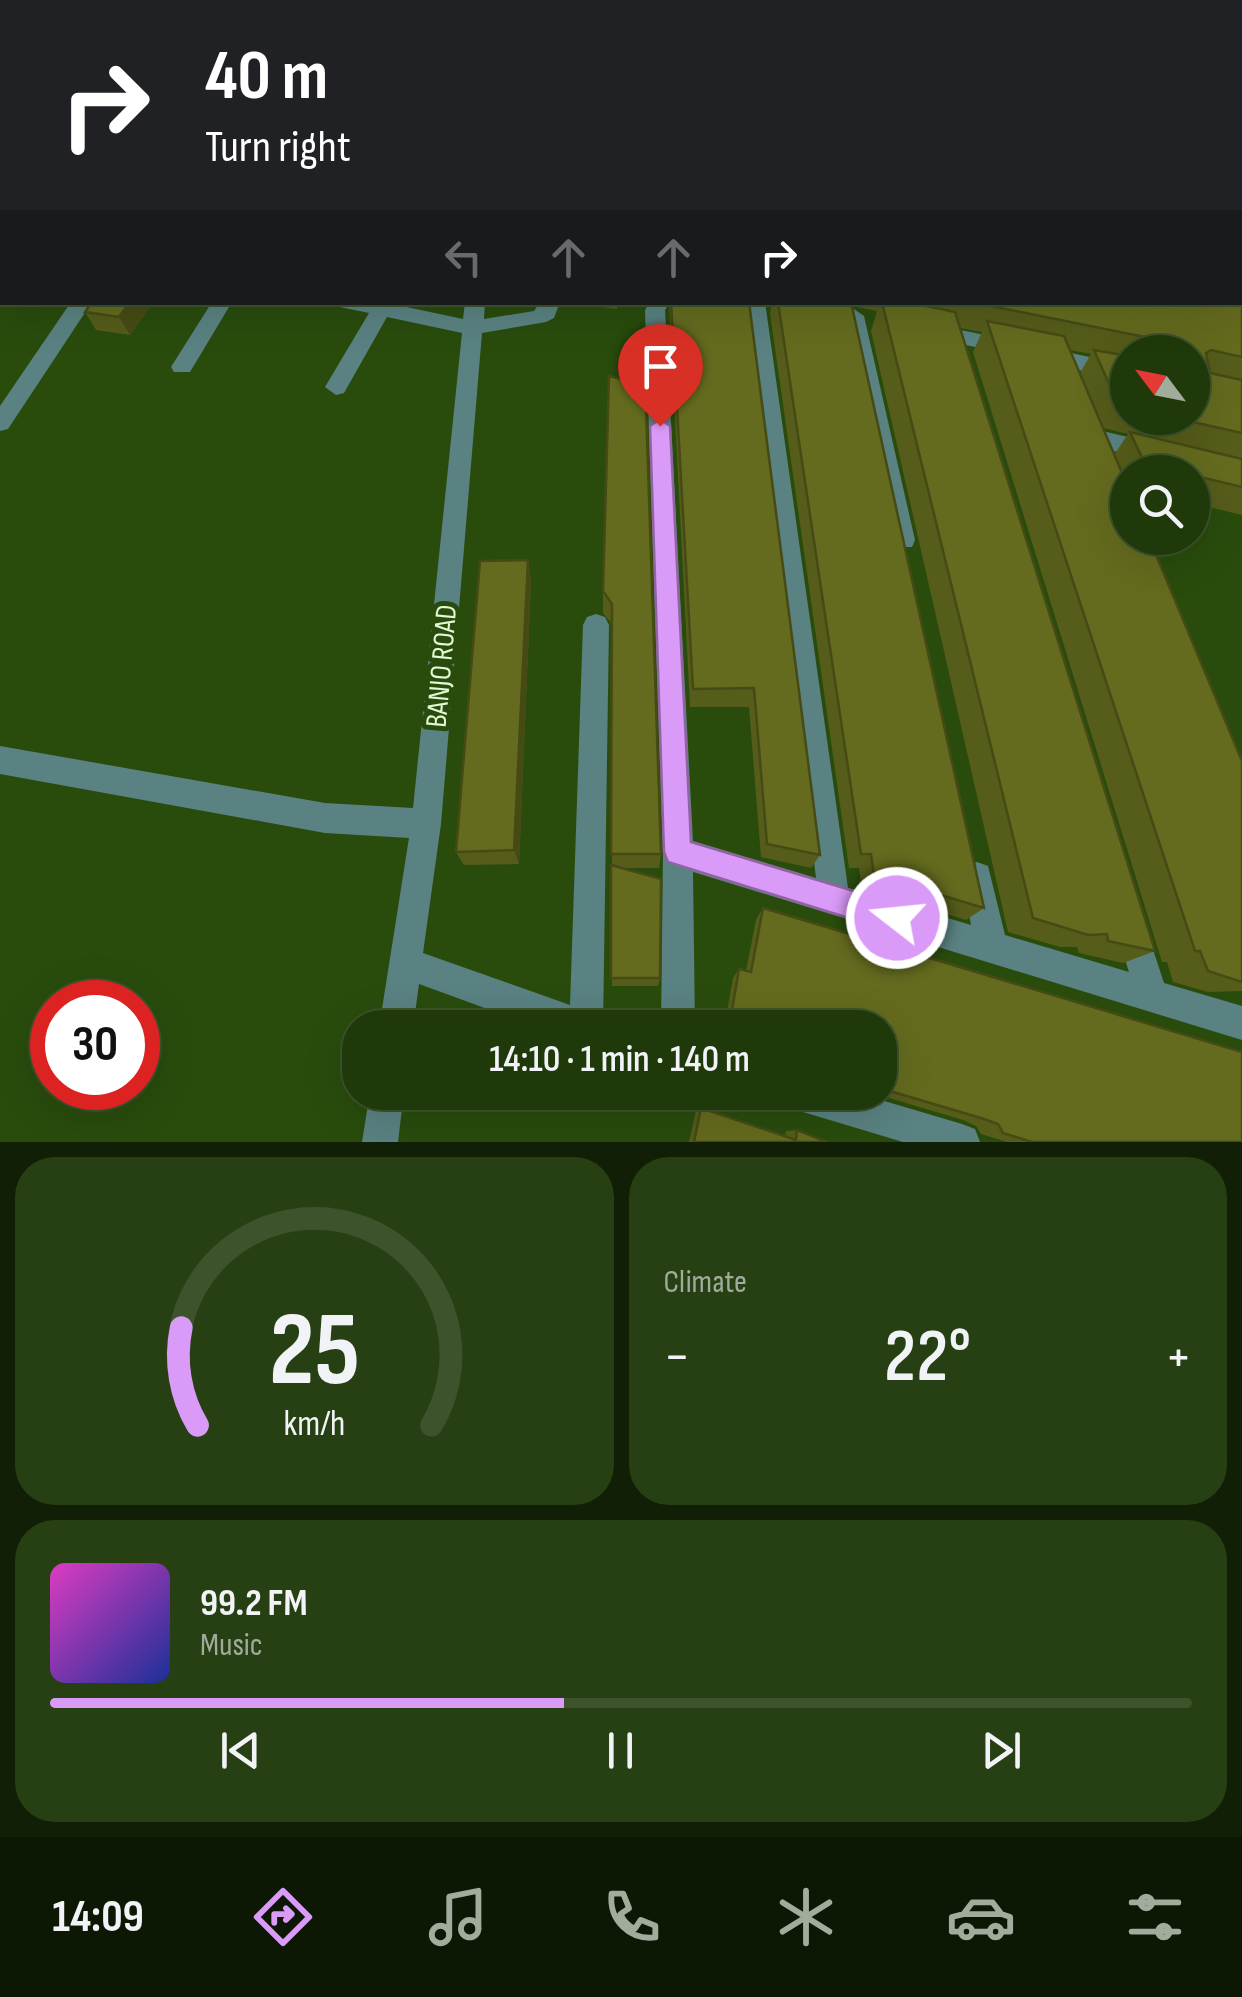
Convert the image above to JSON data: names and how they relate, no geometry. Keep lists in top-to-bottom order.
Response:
{
  "streets": {
    "street": ["BANJO ROAD"]
  },
  "north": "top left",
  "page": {
    "turn": ["40 m", "Turn right"],
    "limit": "30",
    "trip": "14:10 · 1 min · 140 m",
    "tile": "Climate",
    "heat": ["−", "22°", "+"],
    "song": ["99.2 FM", "Music"],
    "tabs": "14:09",
    "gauge": ["25", "km/h"]
  }
}
